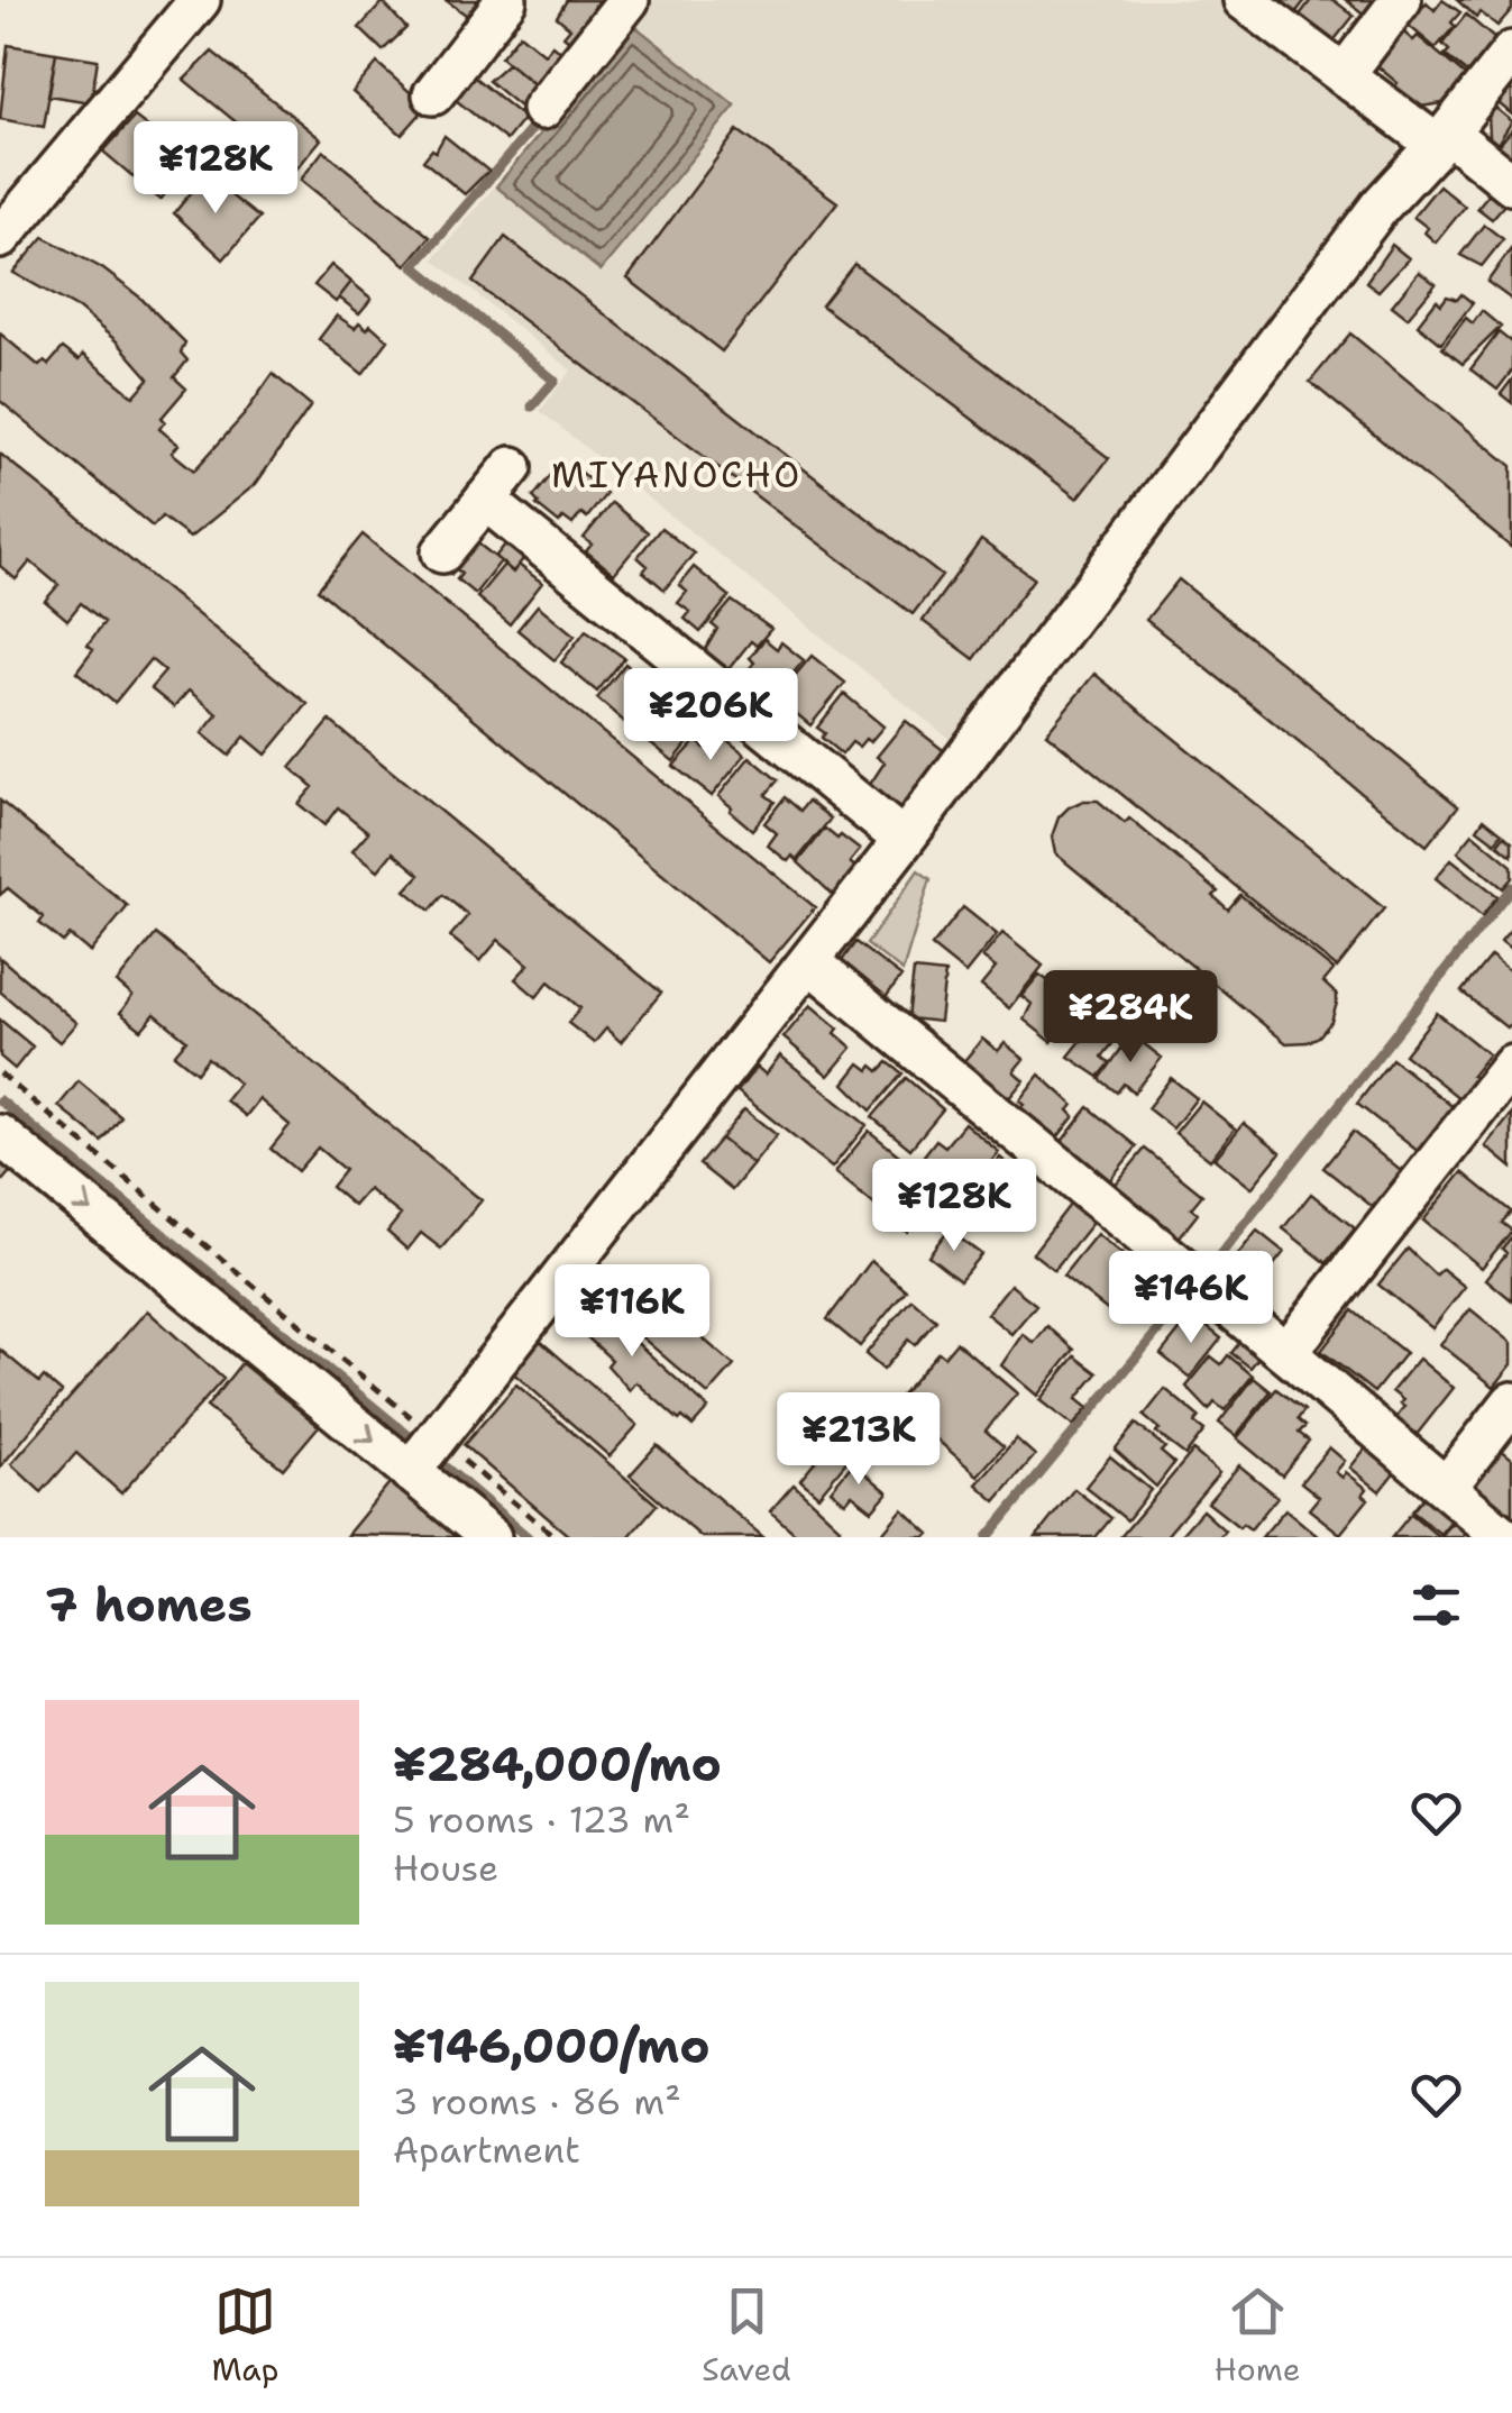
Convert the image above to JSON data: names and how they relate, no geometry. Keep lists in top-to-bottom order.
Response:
{
  "districts": ["MIYANOCHO"],
  "page": {
    "price": [
      "¥128K",
      "¥206K",
      "¥284K",
      "¥128K",
      "¥146K",
      "¥116K",
      "¥213K"
    ],
    "heading": "7 homes",
    "list": [
      {
        "name": "¥284,000/mo",
        "note": "5 rooms · 123 m² · House"
      },
      {
        "name": "¥146,000/mo",
        "note": "3 rooms · 86 m² · Apartment"
      }
    ],
    "tabs": ["Map", "Saved", "Home"]
  }
}
